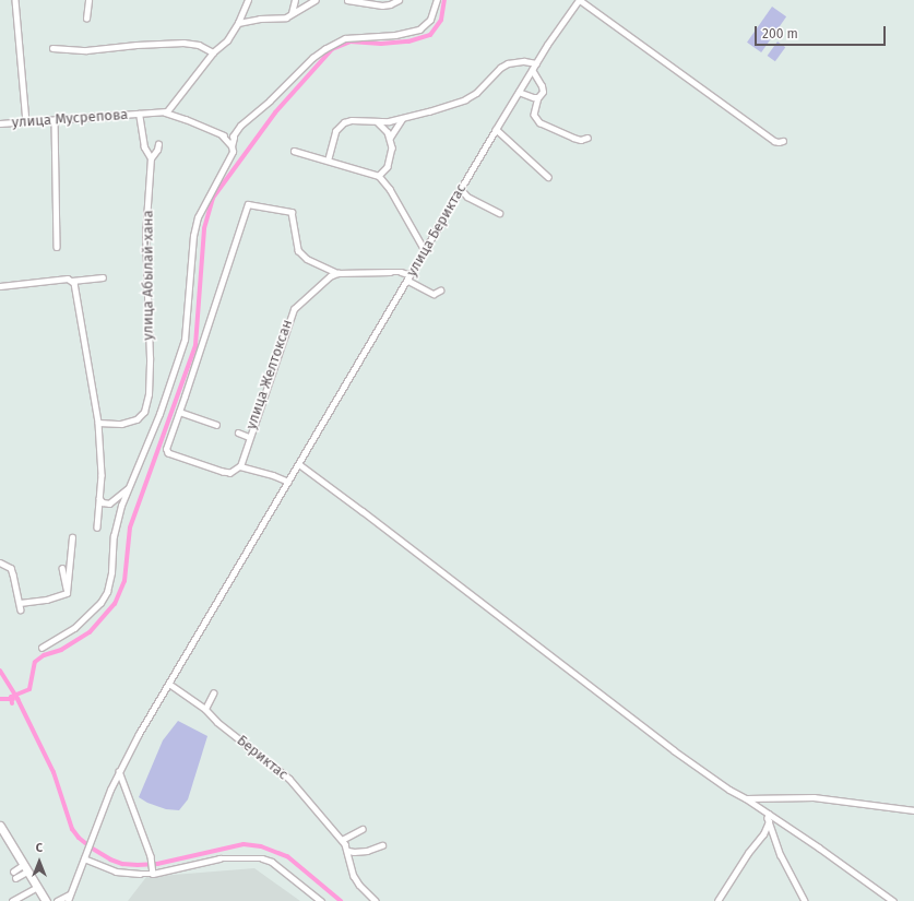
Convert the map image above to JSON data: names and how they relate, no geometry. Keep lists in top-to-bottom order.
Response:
{
  "streets": {
    "street": [
      "улица Мусрепова",
      "улица Бериктас",
      "улица Абылай-хана",
      "улица Желтоксан",
      "Бериктас"
    ]
  },
  "crossings": [
    ["улица Мусрепова", "улица Абылай-хана"],
    ["улица Бериктас", "Бериктас"]
  ],
  "scale_bar": "200 m",
  "north": "top"
}
